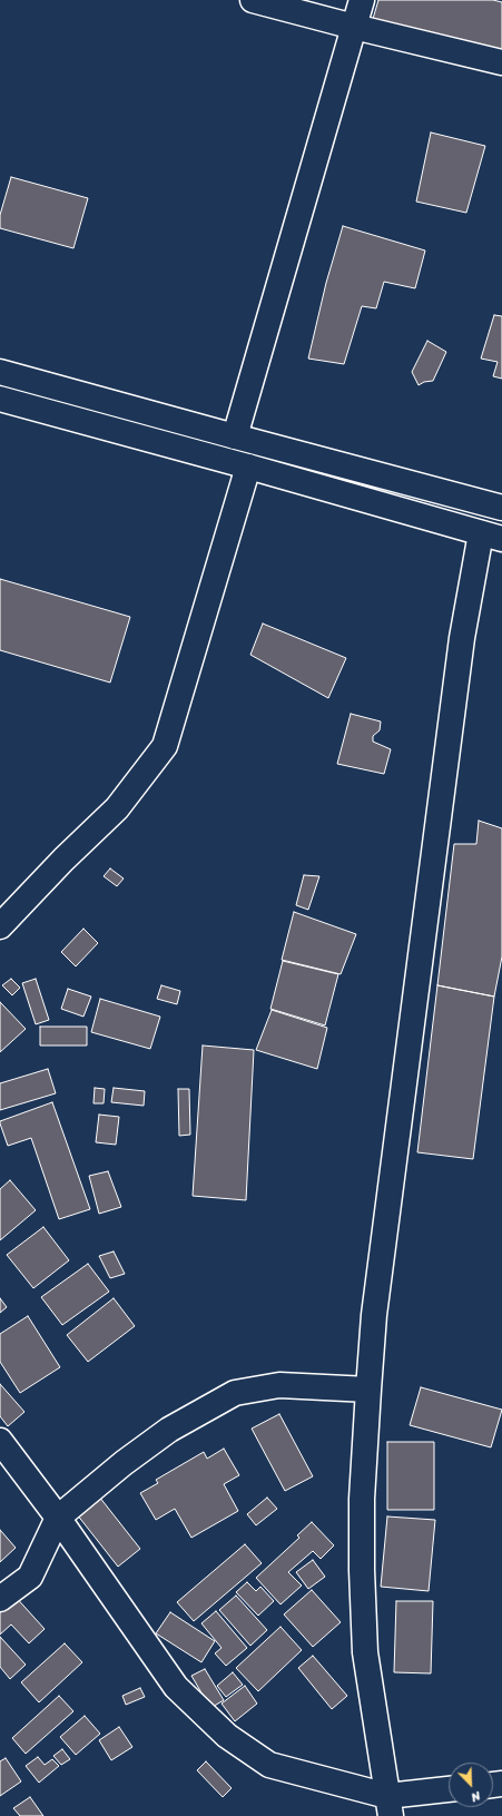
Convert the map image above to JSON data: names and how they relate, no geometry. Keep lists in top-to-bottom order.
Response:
{
  "north": "bottom right"
}
